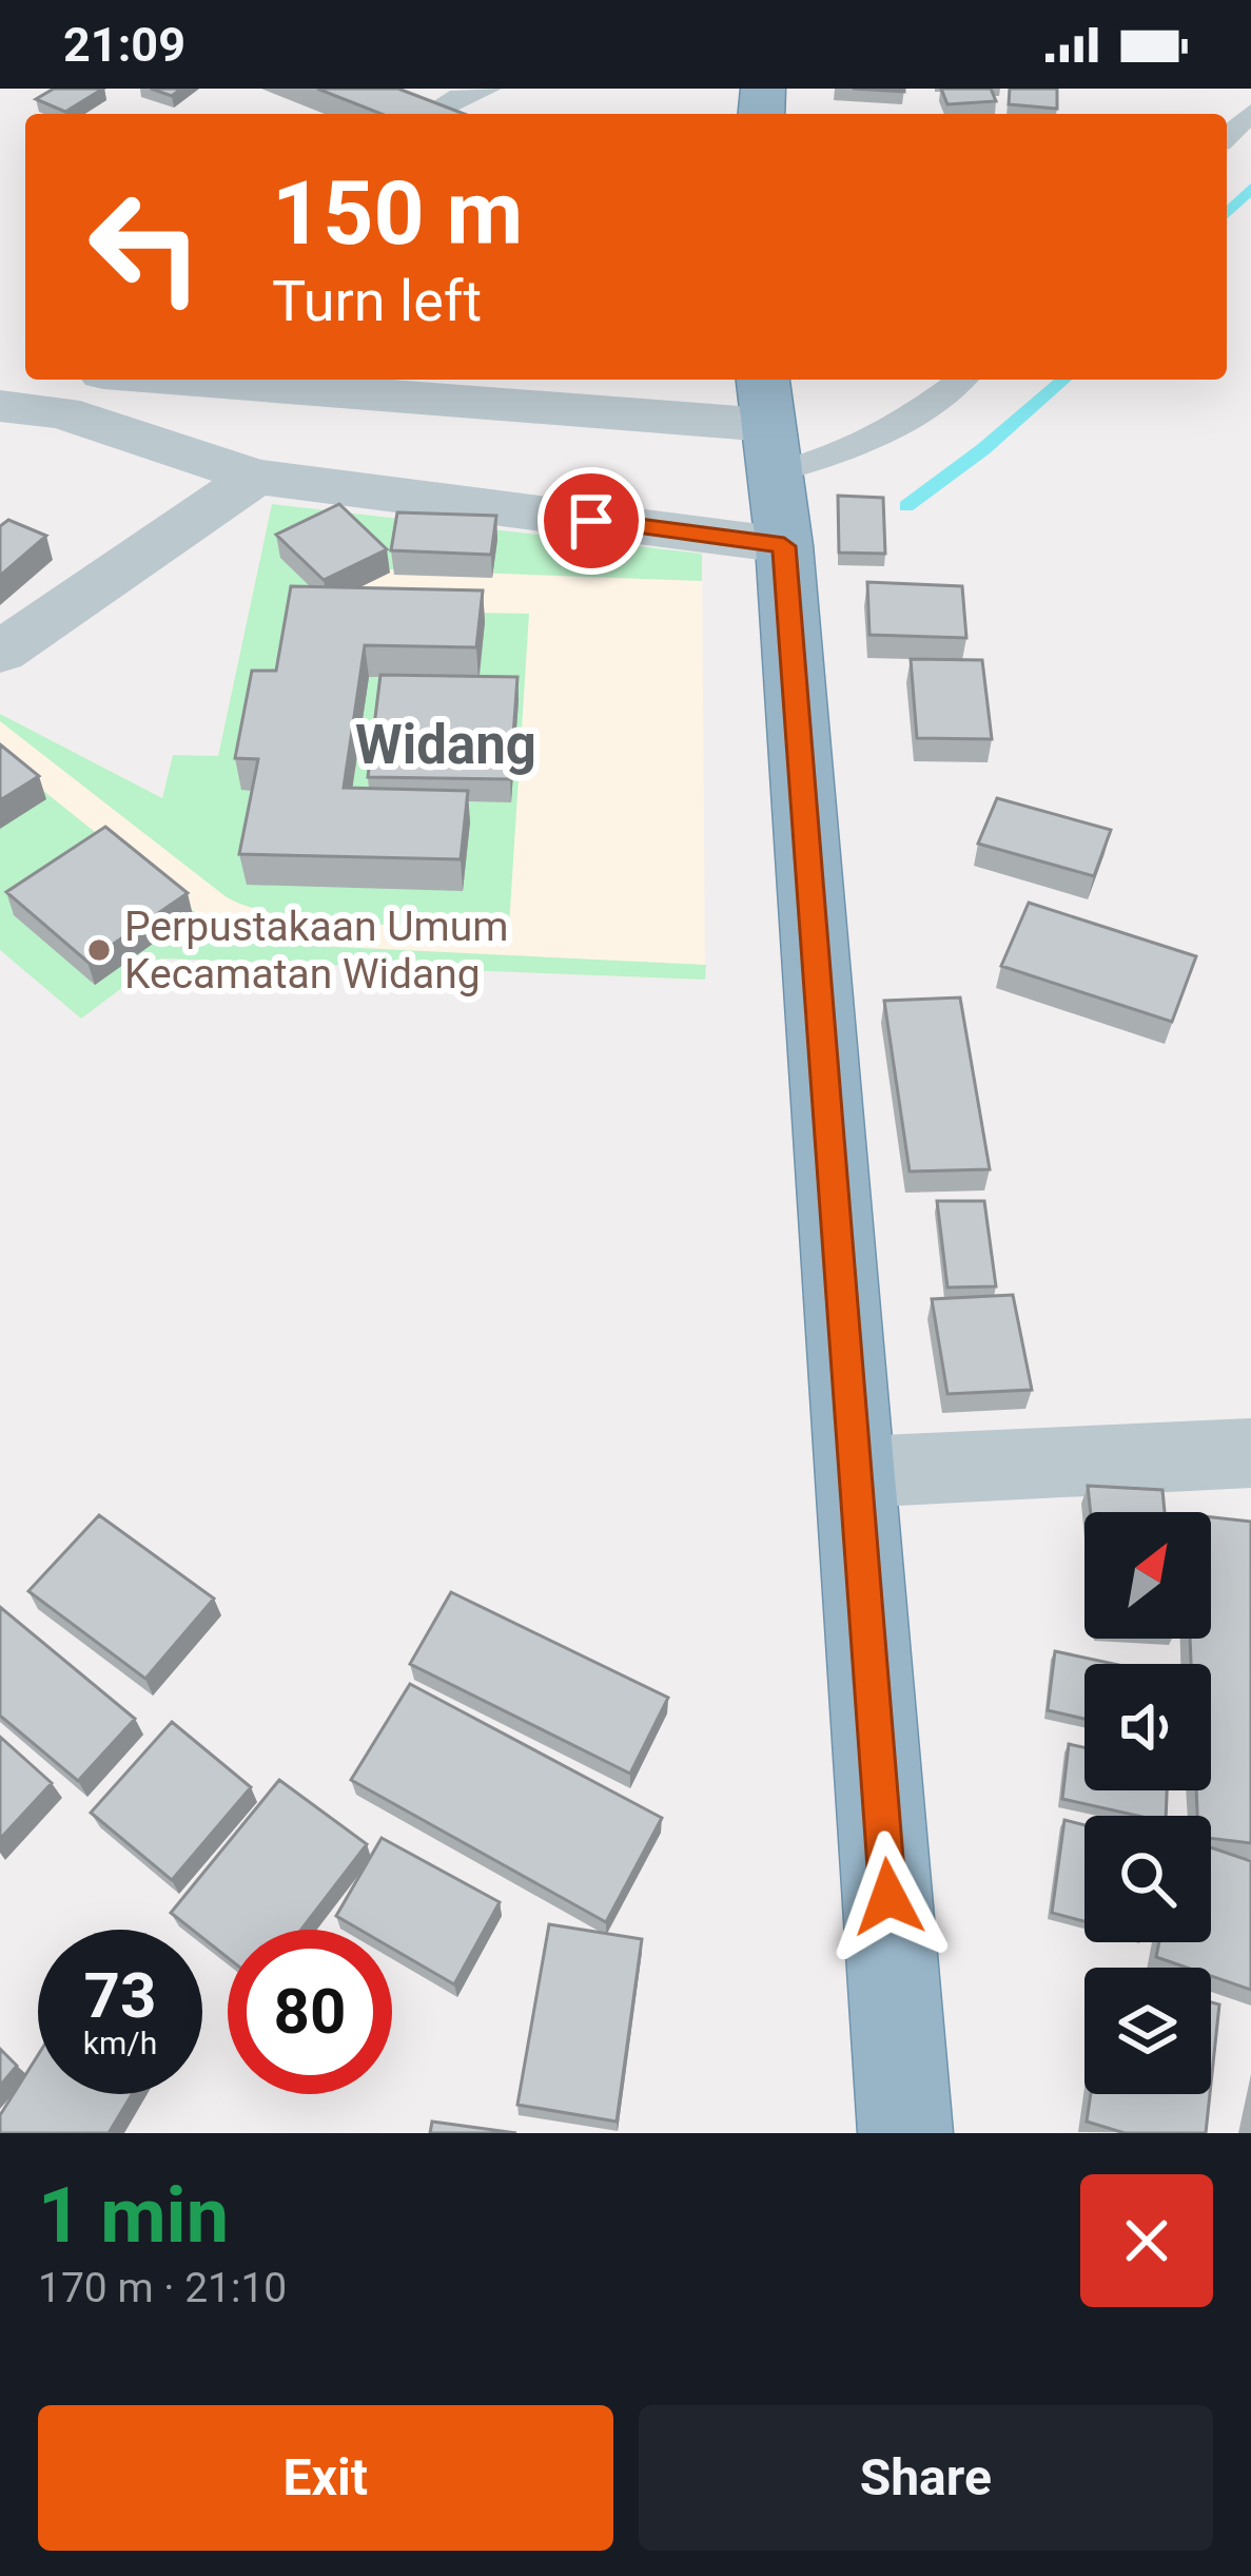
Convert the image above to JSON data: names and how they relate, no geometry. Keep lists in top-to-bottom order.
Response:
{
  "districts": ["Widang"],
  "places": ["Perpustakaan Umum Kecamatan Widang"],
  "north": "top right",
  "page": {
    "status": "21:09",
    "turn": ["150 m", "Turn left"],
    "speed": "73 km/h",
    "limit": "80",
    "heading": ["1 min", "170 m · 21:10"],
    "buttons": ["Exit", "Share"]
  }
}
